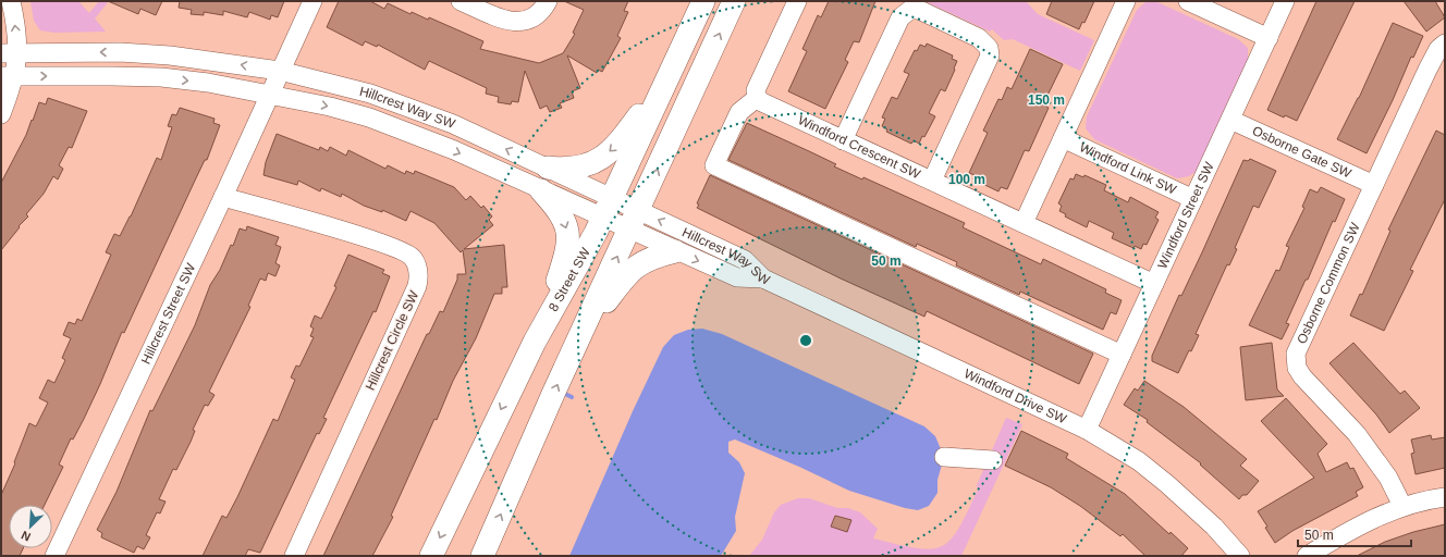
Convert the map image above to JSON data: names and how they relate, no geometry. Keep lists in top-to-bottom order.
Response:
{
  "streets": {
    "main road": ["8 Street SW"],
    "street": [
      "Hillcrest Way SW",
      "Windford Crescent SW",
      "Osborne Gate SW",
      "Windford Link SW",
      "Windford Street SW",
      "Osborne Common SW",
      "Hillcrest Street SW",
      "Hillcrest Circle SW",
      "Windford Drive SW"
    ]
  },
  "crossings": [
    ["Hillcrest Way SW", "8 Street SW"],
    ["Hillcrest Way SW", "Hillcrest Street SW"],
    ["Hillcrest Way SW", "Windford Drive SW"],
    ["Windford Crescent SW", "Windford Street SW"],
    ["Osborne Gate SW", "Windford Street SW"],
    ["Osborne Gate SW", "Osborne Common SW"],
    ["Windford Link SW", "Windford Street SW"],
    ["Windford Street SW", "Windford Drive SW"],
    ["Hillcrest Street SW", "Hillcrest Circle SW"]
  ],
  "scale_bar": "50 m",
  "north": "bottom left",
  "rings": ["150 m", "100 m", "50 m"]
}
